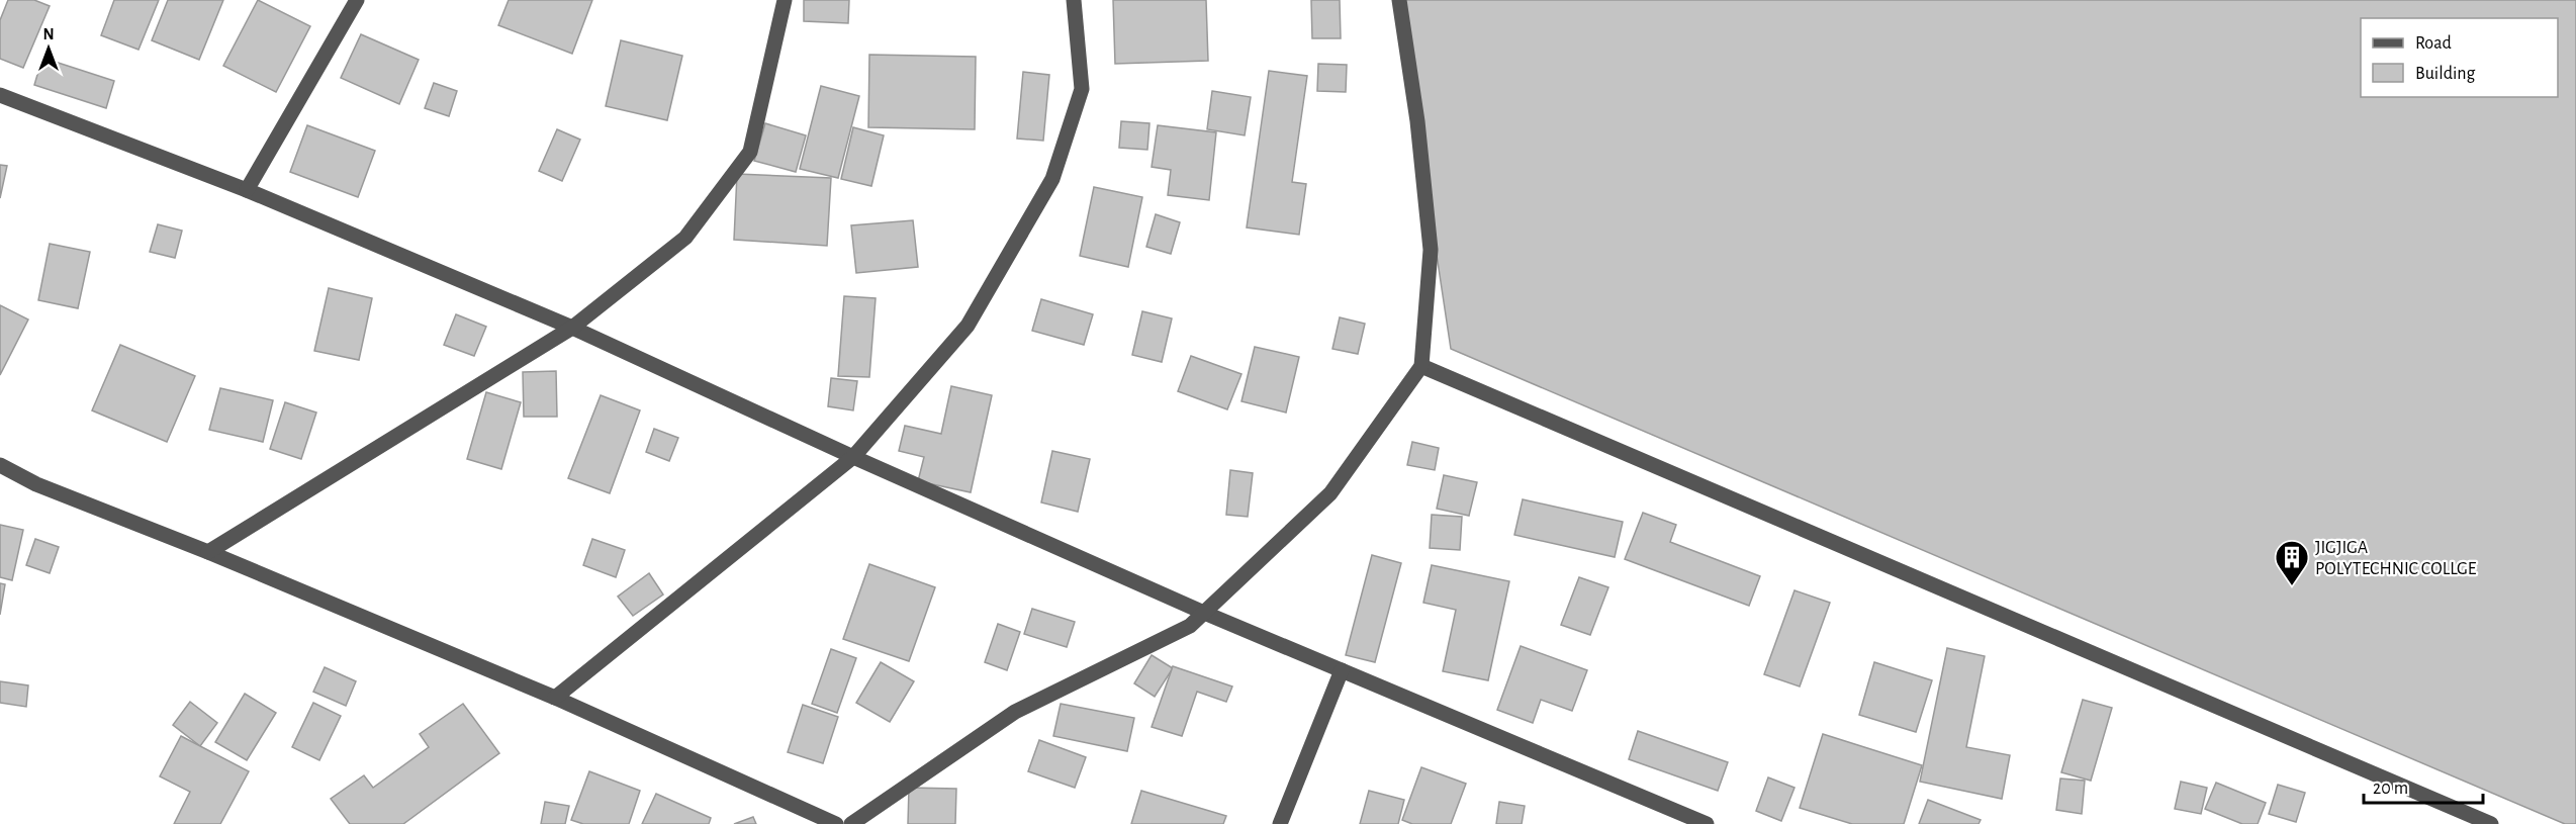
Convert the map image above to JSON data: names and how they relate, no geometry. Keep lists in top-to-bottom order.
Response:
{
  "places": {
    "building": ["JIGJIGA POLYTECHNIC COLLGE"]
  },
  "legend": ["Road", "Building"],
  "scale_bar": "20 m",
  "north": "top"
}
